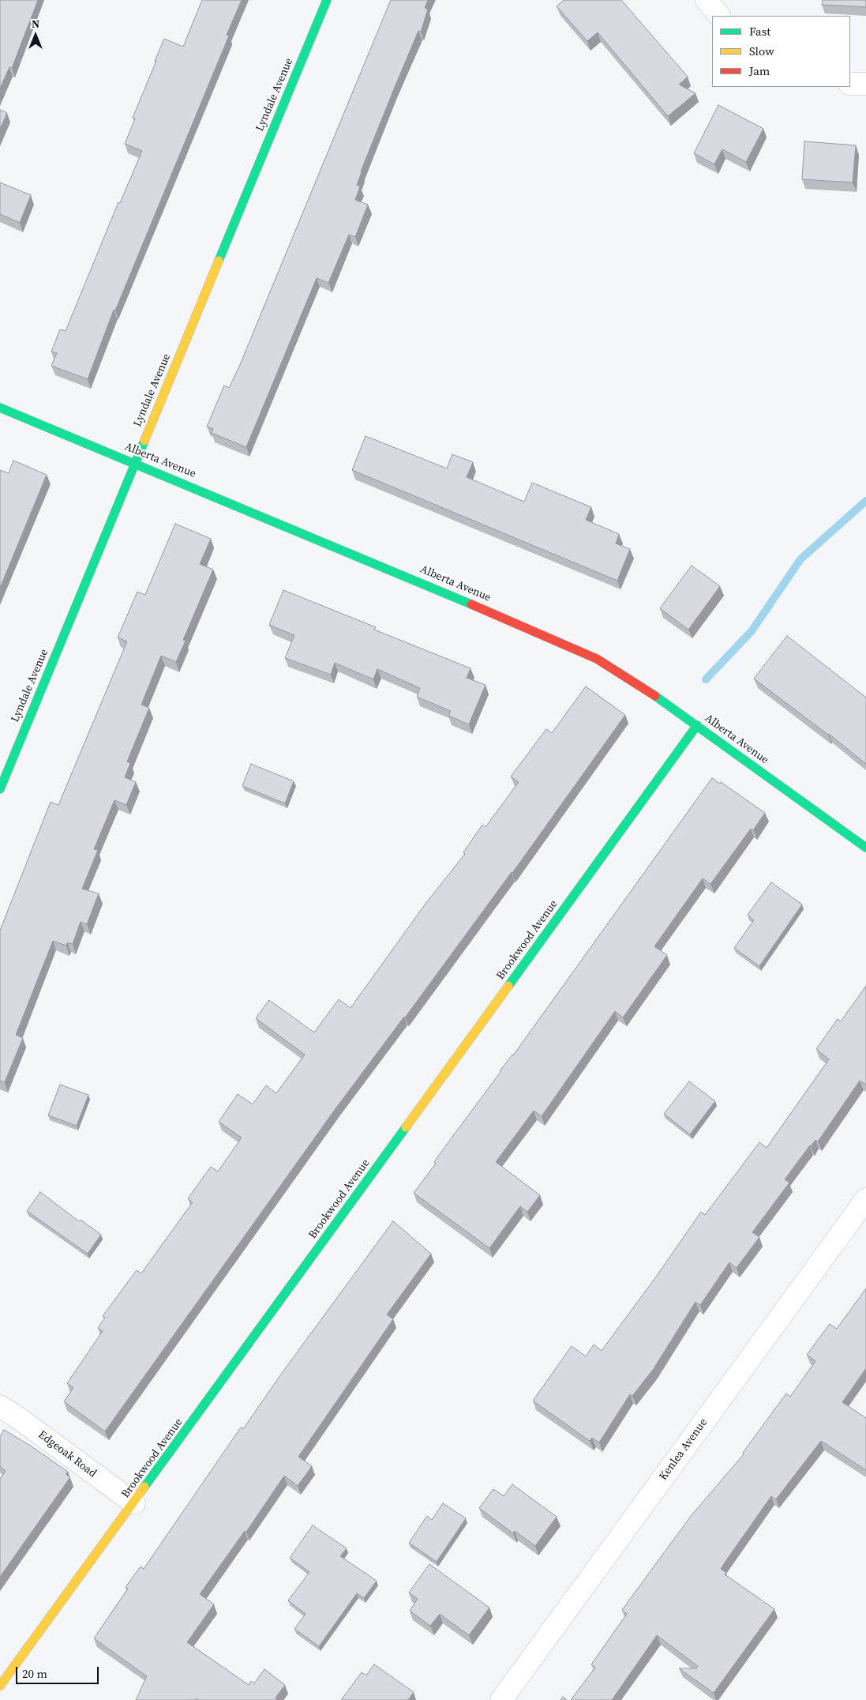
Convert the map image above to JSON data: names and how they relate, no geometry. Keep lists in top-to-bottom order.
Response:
{
  "streets": {
    "street": [
      "Lyndale Avenue",
      "Alberta Avenue",
      "Brookwood Avenue",
      "Kenlea Avenue",
      "Edgeoak Road"
    ]
  },
  "crossings": [
    ["Lyndale Avenue", "Alberta Avenue"],
    ["Alberta Avenue", "Brookwood Avenue"],
    ["Brookwood Avenue", "Edgeoak Road"]
  ],
  "legend": ["Fast", "Slow", "Jam"],
  "scale_bar": "20 m",
  "north": "top"
}
